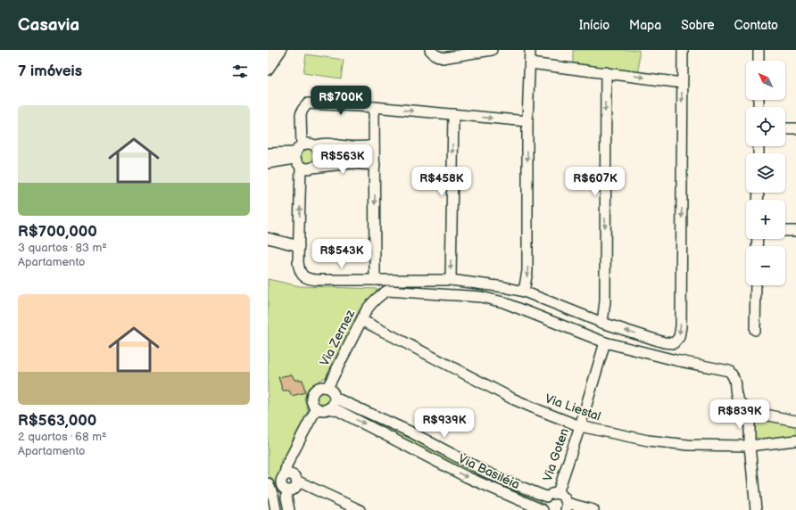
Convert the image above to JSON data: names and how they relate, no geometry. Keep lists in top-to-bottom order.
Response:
{
  "streets": {
    "street": [
      "Via Zernez",
      "Via Liestal",
      "Via Goten",
      "Via Basiléia"
    ]
  },
  "crossings": [
    ["Via Zernez", "Via Liestal"],
    ["Via Zernez", "Via Goten"],
    ["Via Zernez", "Via Basiléia"],
    ["Via Liestal", "Via Goten"]
  ],
  "north": "top left",
  "page": {
    "header": "Casavia",
    "nav": [
      "Início",
      "Mapa",
      "Sobre",
      "Contato"
    ],
    "heading": "7 imóveis",
    "map_buttons": ["+", "−"],
    "price": [
      "R$700K",
      "R$563K",
      "R$458K",
      "R$607K",
      "R$543K",
      "R$839K",
      "R$939K"
    ],
    "list": [
      {
        "name": "R$700,000",
        "note": "3 quartos · 83 m² · Apartamento"
      },
      {
        "name": "R$563,000",
        "note": "2 quartos · 68 m² · Apartamento"
      }
    ]
  }
}
